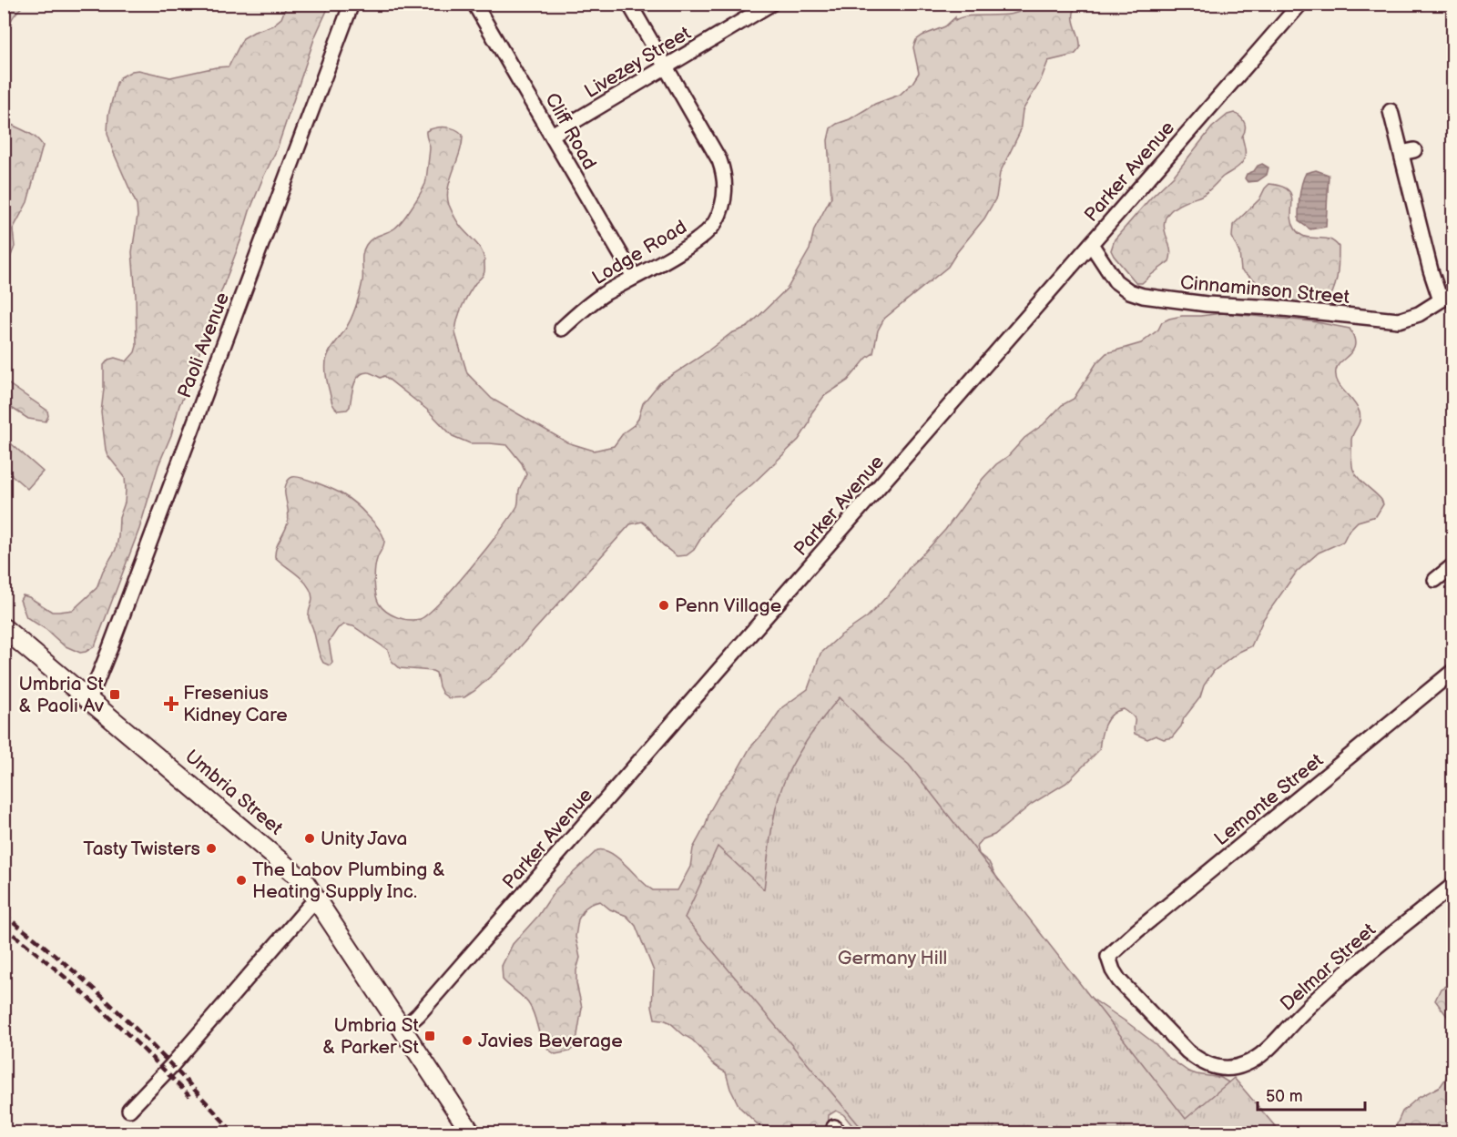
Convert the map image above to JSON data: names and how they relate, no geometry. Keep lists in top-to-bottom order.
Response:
{
  "streets": {
    "main road": ["Umbria Street"],
    "street": [
      "Livezey Street",
      "Cliff Road",
      "Parker Avenue",
      "Lodge Road",
      "Cinnaminson Street",
      "Paoli Avenue",
      "Lemonte Street",
      "Delmar Street"
    ]
  },
  "crossings": [
    ["Livezey Street", "Cliff Road"],
    ["Livezey Street", "Lodge Road"],
    ["Cliff Road", "Lodge Road"],
    ["Parker Avenue", "Cinnaminson Street"],
    ["Parker Avenue", "Umbria Street"],
    ["Paoli Avenue", "Umbria Street"],
    ["Lemonte Street", "Delmar Street"]
  ],
  "parks": ["Germany Hill"],
  "places": {
    "other": [
      "Penn Village",
      "Unity Java",
      "Tasty Twisters",
      "The Labov Plumbing & Heating Supply Inc.",
      "Javies Beverage"
    ],
    "transit": ["Umbria St & Paoli Av", "Umbria St & Parker St"],
    "health": ["Fresenius Kidney Care"]
  },
  "scale_bar": "50 m"
}
